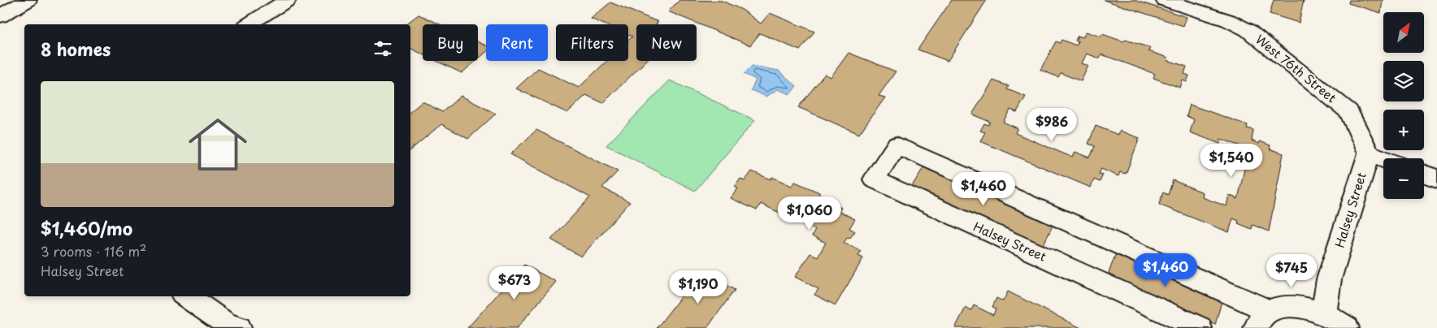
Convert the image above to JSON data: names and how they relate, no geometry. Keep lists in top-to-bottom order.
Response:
{
  "streets": {
    "street": ["West 76th Street", "Halsey Street"]
  },
  "crossings": [
    ["West 76th Street", "Halsey Street"]
  ],
  "north": "top right",
  "page": {
    "map_buttons": ["+", "−"],
    "chip": [
      "Buy",
      "Rent",
      "Filters",
      "New"
    ],
    "heading": "8 homes",
    "list": [
      {
        "name": "$1,460/mo",
        "note": "3 rooms · 116 m² · Halsey Street"
      }
    ],
    "price": [
      "$986",
      "$1,540",
      "$1,460",
      "$1,060",
      "$1,460",
      "$745",
      "$673",
      "$1,190"
    ]
  }
}
